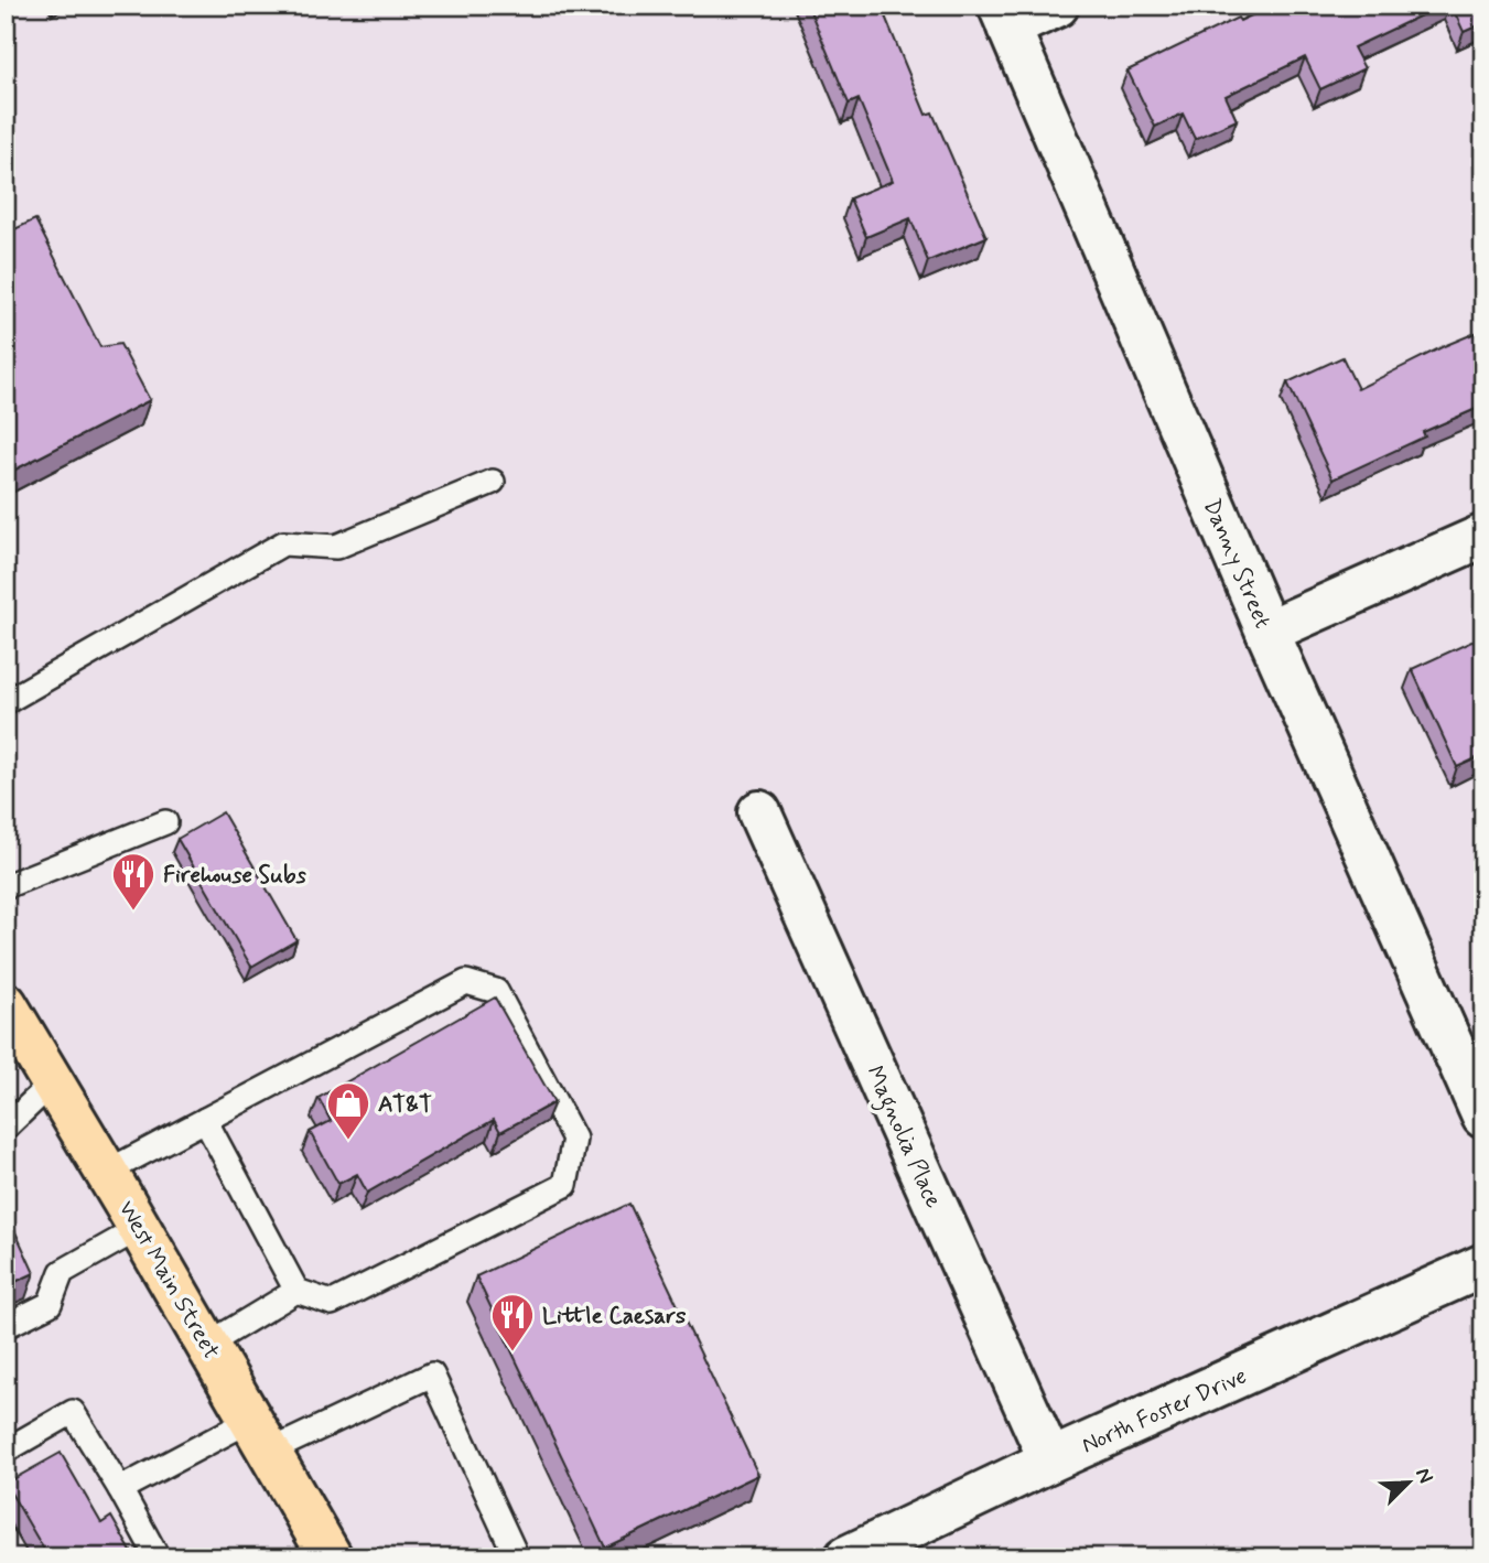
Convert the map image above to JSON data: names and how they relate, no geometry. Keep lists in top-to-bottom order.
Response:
{
  "streets": {
    "main road": ["West Main Street"],
    "street": ["Danny Street", "Magnolia Place", "North Foster Drive"]
  },
  "crossings": [
    ["Magnolia Place", "North Foster Drive"]
  ],
  "places": {
    "restaurant": ["Firehouse Subs", "Little Caesars"],
    "shop": ["AT&T"]
  },
  "north": "top right"
}
